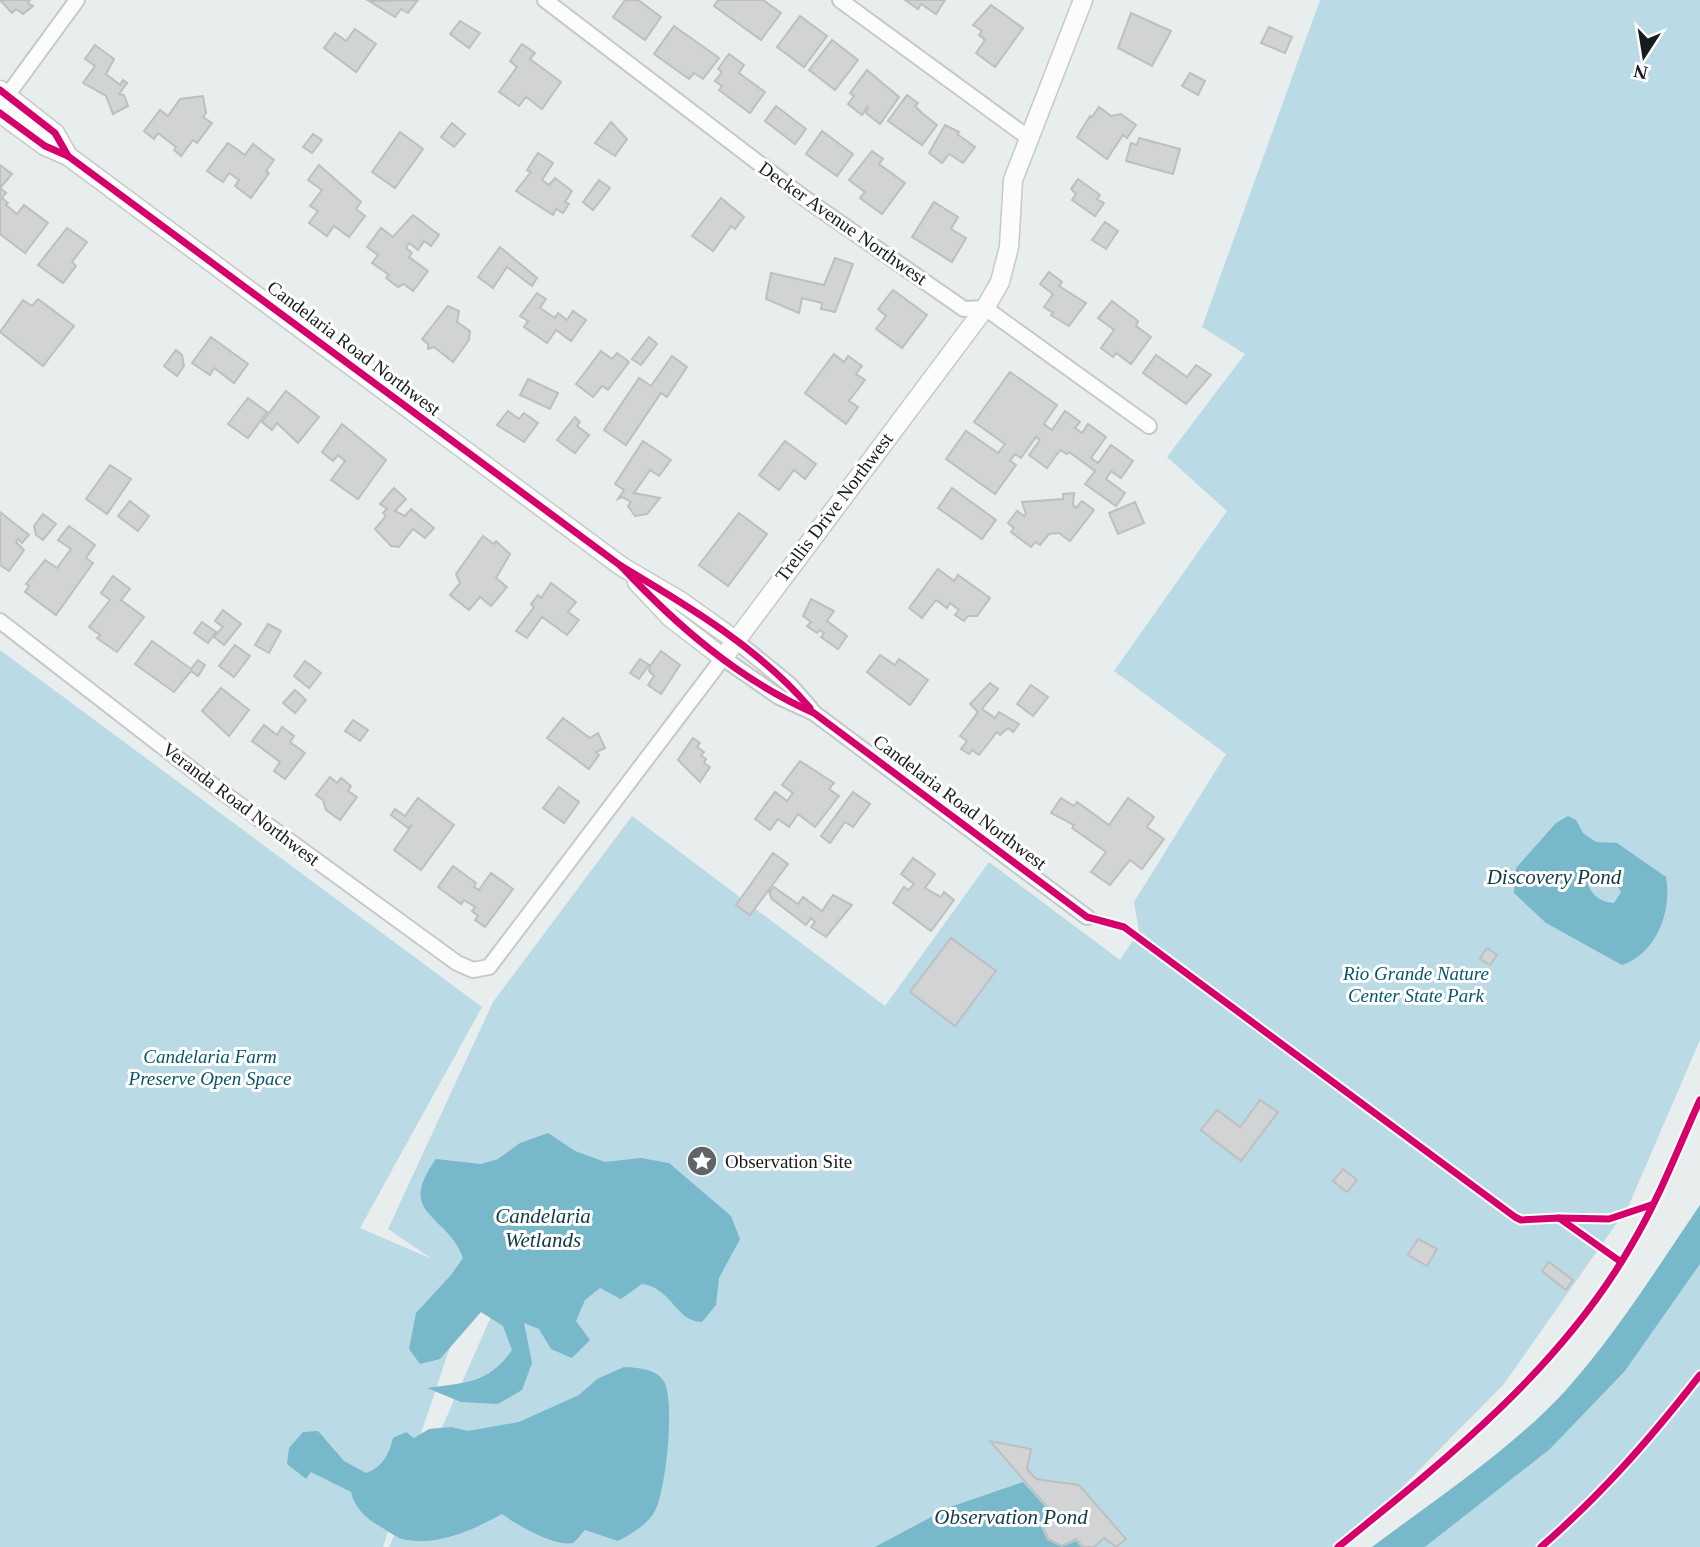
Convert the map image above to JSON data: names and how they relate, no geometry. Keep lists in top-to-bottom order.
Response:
{
  "streets": {
    "street": [
      "Decker Avenue Northwest",
      "Candelaria Road Northwest",
      "Trellis Drive Northwest",
      "Veranda Road Northwest"
    ]
  },
  "crossings": [
    ["Decker Avenue Northwest", "Trellis Drive Northwest"],
    ["Candelaria Road Northwest", "Trellis Drive Northwest"],
    ["Trellis Drive Northwest", "Veranda Road Northwest"]
  ],
  "water": ["Discovery Pond", "Candelaria Wetlands", "Observation Pond"],
  "parks": ["Rio Grande Nature Center State Park", "Candelaria Farm Preserve Open Space"],
  "places": {
    "place": ["Observation Site"]
  },
  "north": "bottom"
}
